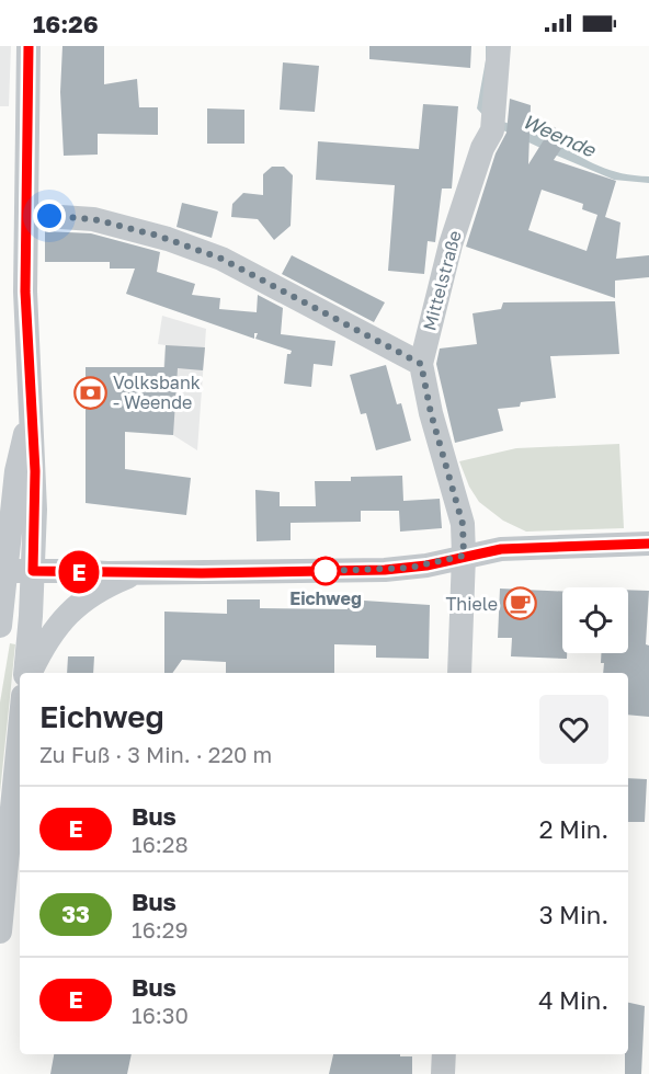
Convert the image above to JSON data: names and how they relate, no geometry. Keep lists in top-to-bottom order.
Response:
{
  "streets": {
    "street": ["Mittelstraße"]
  },
  "water": ["Weende"],
  "places": {
    "bank": ["Volksbank - Weende"],
    "other": ["Eichweg"],
    "cafe": ["Thiele"]
  },
  "lines": ["bus line E"],
  "page": {
    "status": "16:26",
    "on_map": "E",
    "heading": ["Eichweg", "Zu Fuß · 3 Min. · 220 m"],
    "list": [
      {
        "mark": "E",
        "name": "Bus",
        "note": "16:28",
        "value": "2 Min."
      },
      {
        "mark": "33",
        "name": "Bus",
        "note": "16:29",
        "value": "3 Min."
      },
      {
        "mark": "E",
        "name": "Bus",
        "note": "16:30",
        "value": "4 Min."
      }
    ]
  }
}
